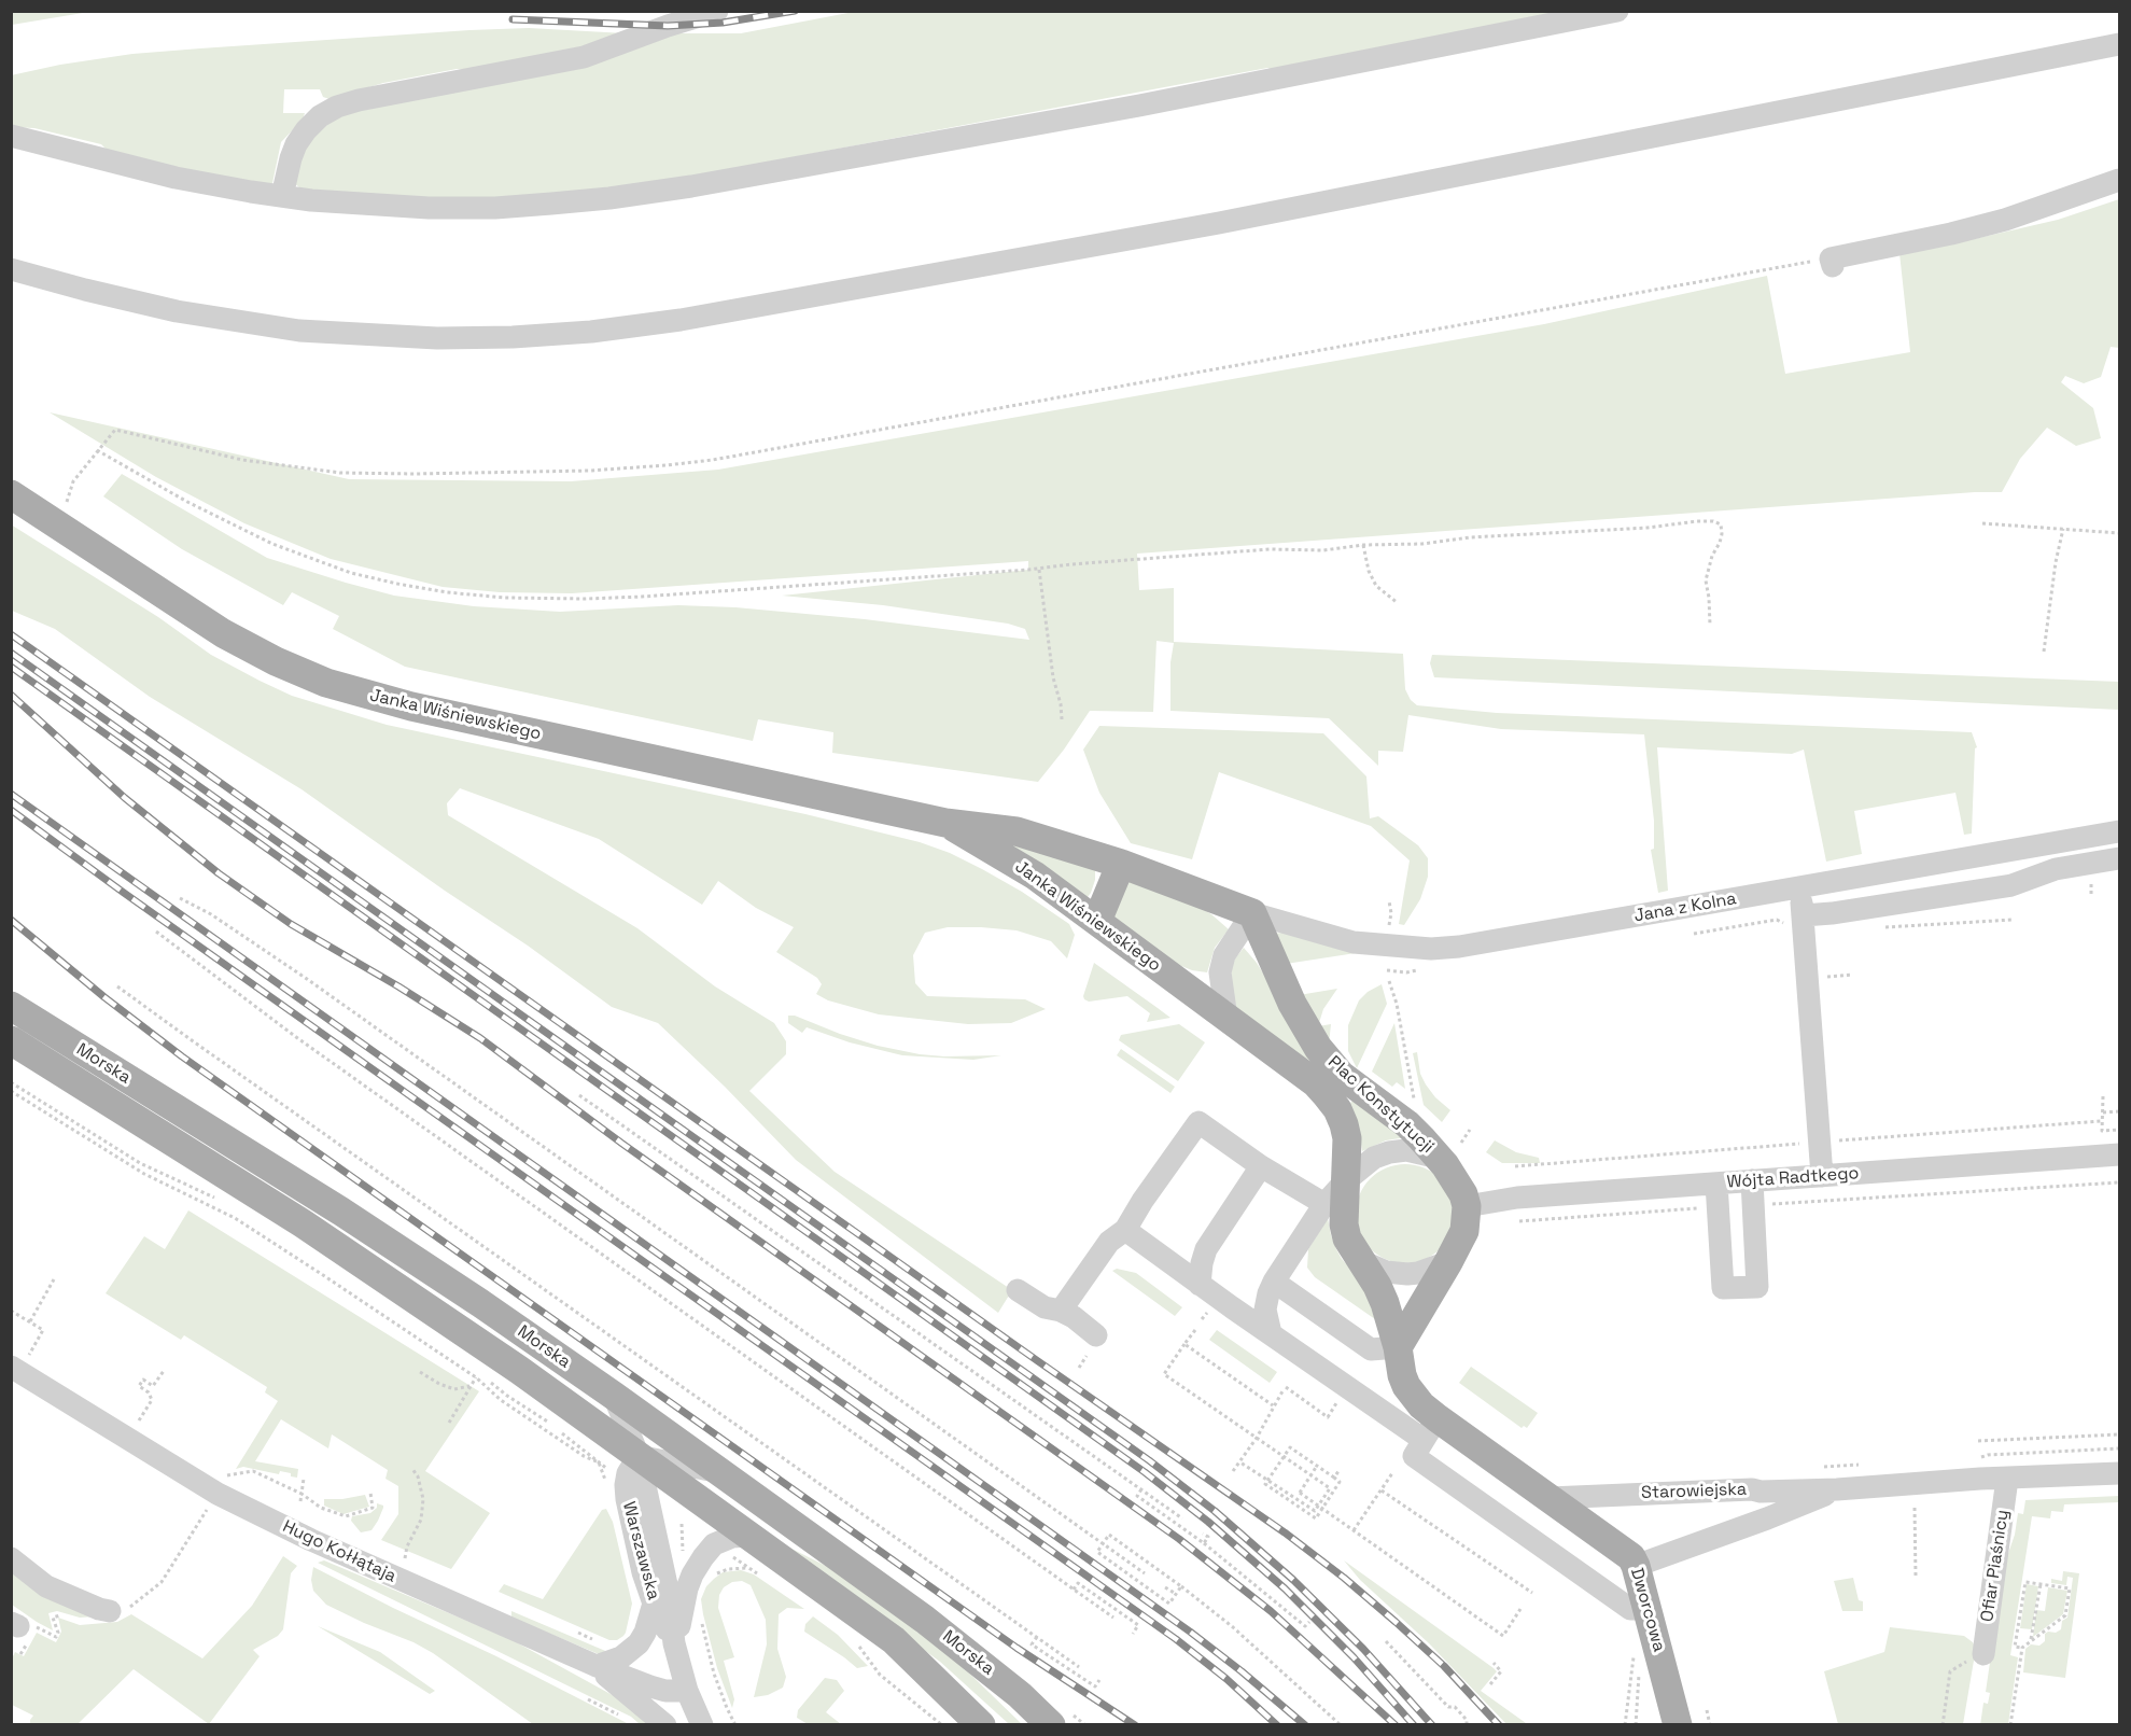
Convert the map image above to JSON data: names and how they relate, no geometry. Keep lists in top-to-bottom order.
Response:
{
  "streets": {
    "main road": [
      "Janka Wiśniewskiego",
      "Morska",
      "Plac Konstytucji",
      "Dworcowa"
    ],
    "street": [
      "Jana z Kolna",
      "Wójta Radtkego",
      "Starowiejska",
      "Warszawska",
      "Hugo Kołłątaja",
      "Ofiar Piaśnicy"
    ]
  },
  "crossings": [
    ["Janka Wiśniewskiego", "Jana z Kolna"],
    ["Janka Wiśniewskiego", "Plac Konstytucji"],
    ["Jana z Kolna", "Plac Konstytucji"],
    ["Morska", "Warszawska"],
    ["Plac Konstytucji", "Wójta Radtkego"],
    ["Plac Konstytucji", "Starowiejska"],
    ["Plac Konstytucji", "Dworcowa"],
    ["Starowiejska", "Ofiar Piaśnicy"],
    ["Starowiejska", "Dworcowa"],
    ["Warszawska", "Hugo Kołłątaja"]
  ]
}
